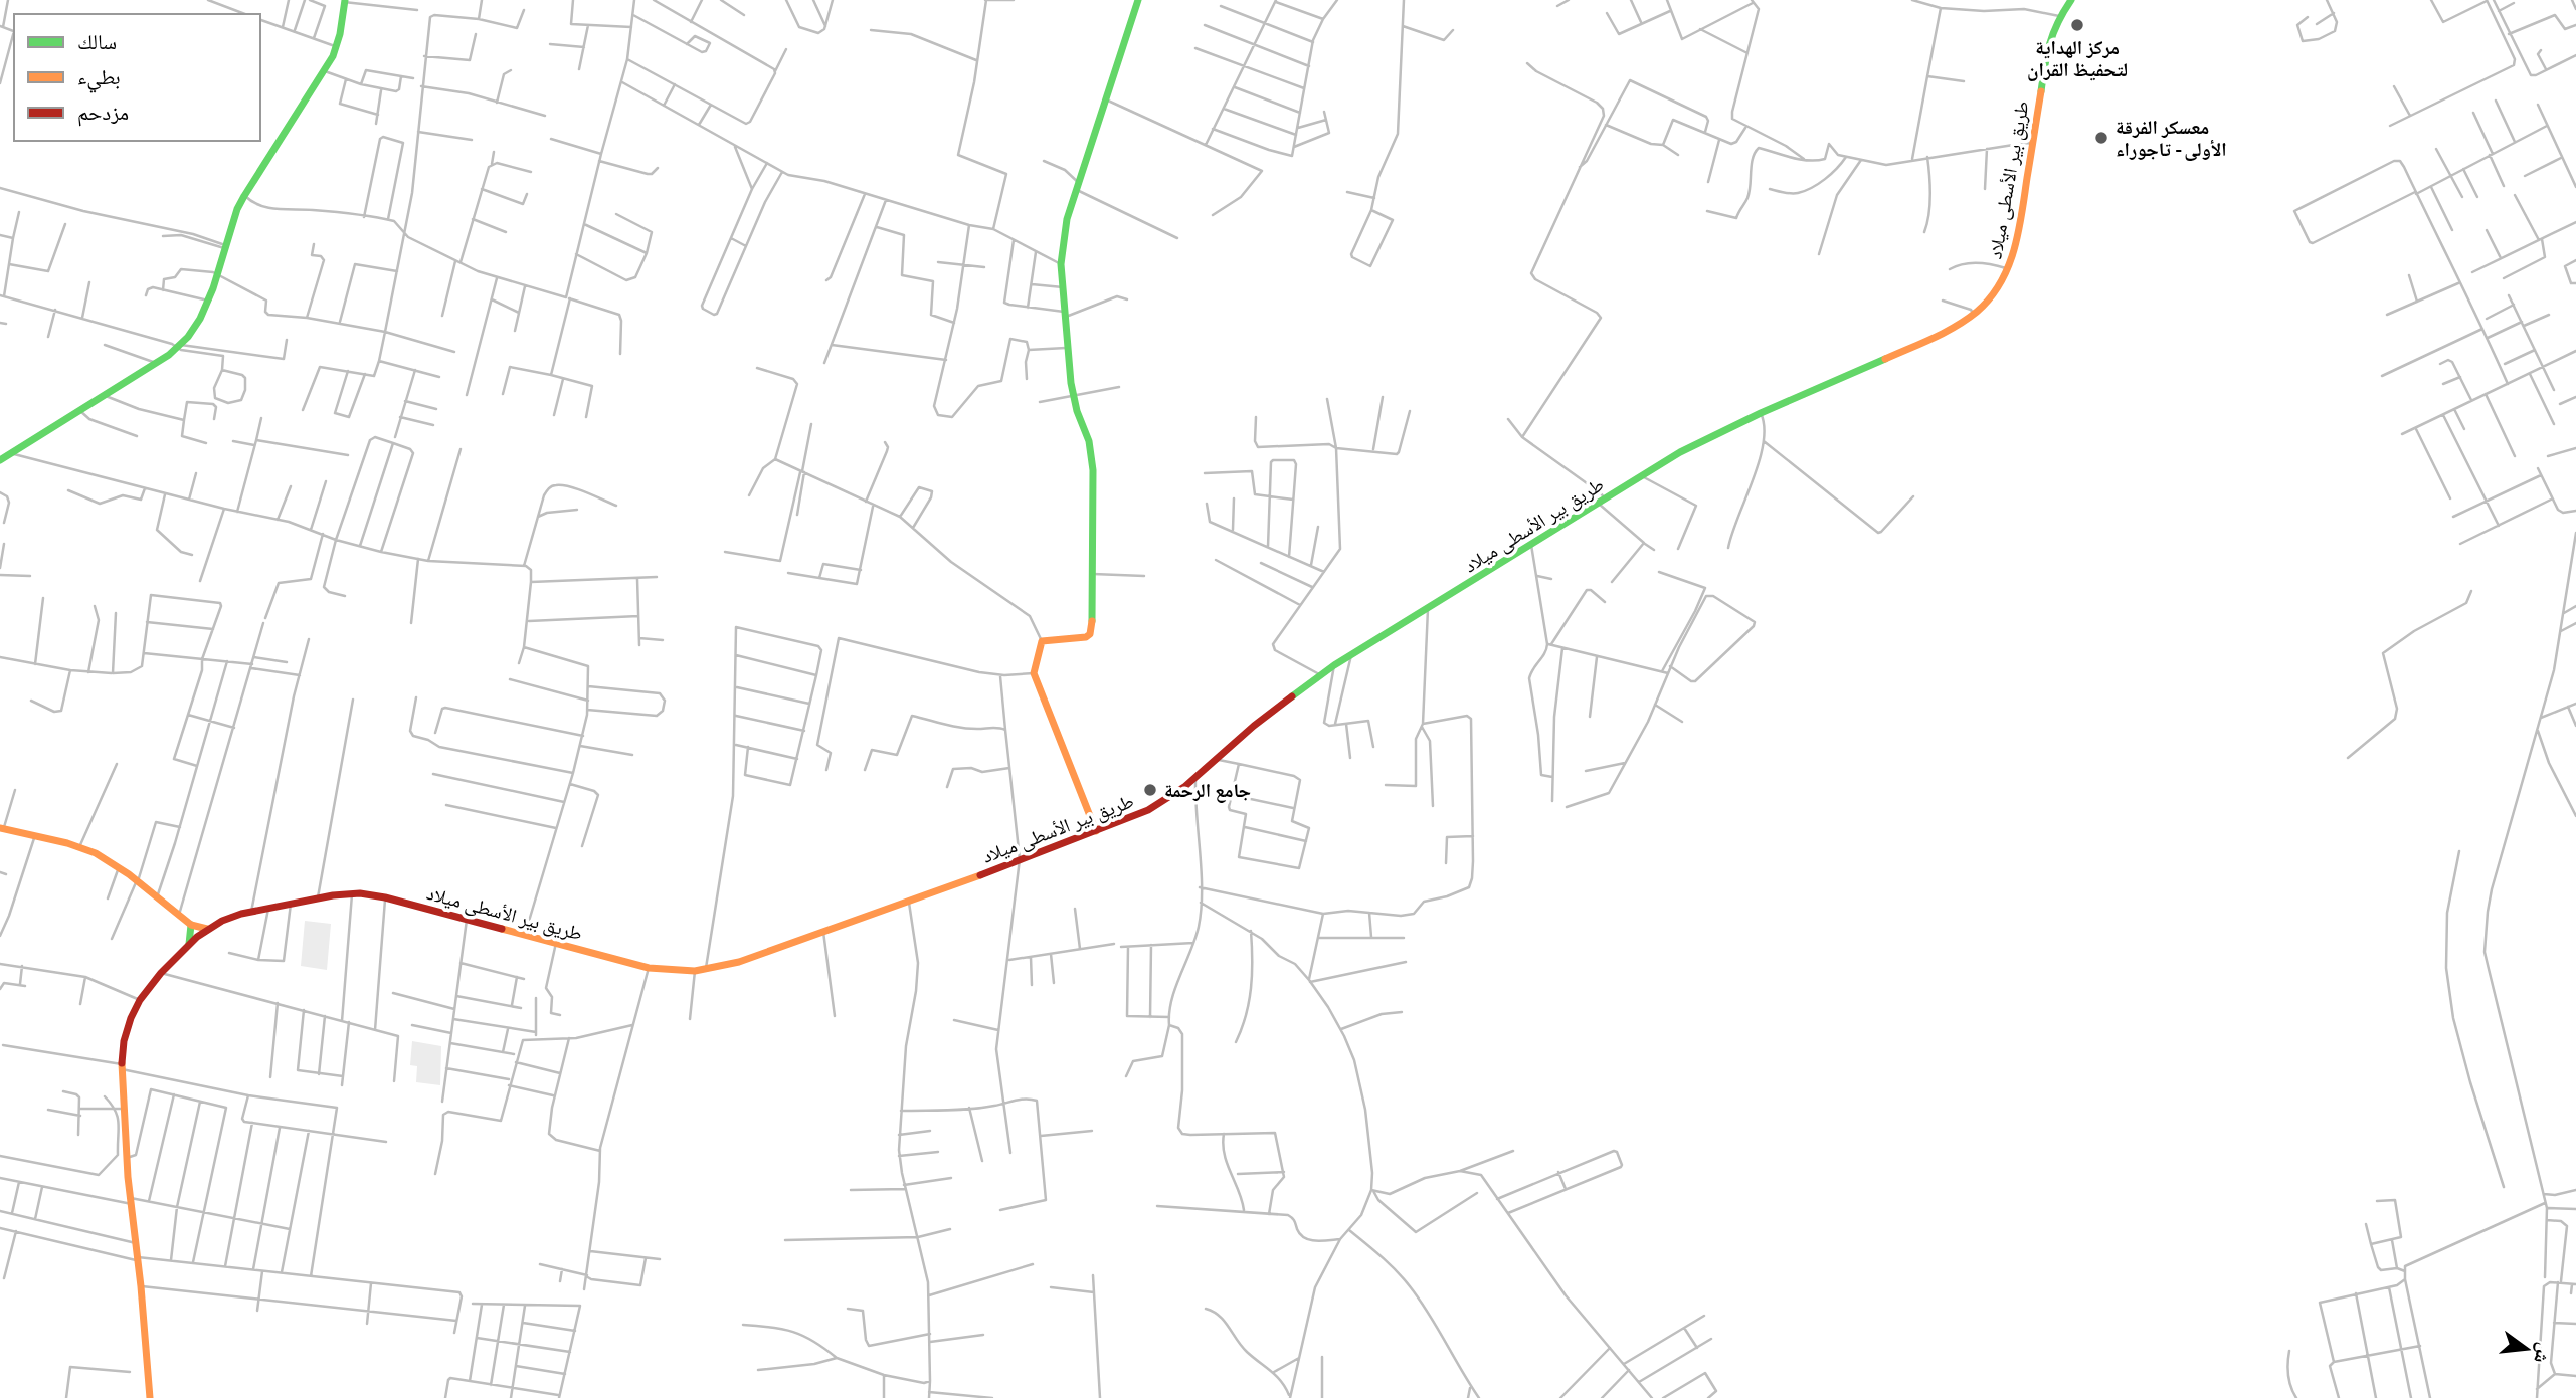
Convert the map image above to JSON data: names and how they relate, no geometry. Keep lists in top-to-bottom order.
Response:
{
  "streets": {
    "main road": ["طريق بير الأسطى ميلاد"]
  },
  "places": ["مركز الهداية لتحفيظ القران", "معسكر الفرقة الأولى - تاجوراء", "جامع الرحمة"],
  "legend": ["سالك", "بطيء", "مزدحم"],
  "north": "right"
}
